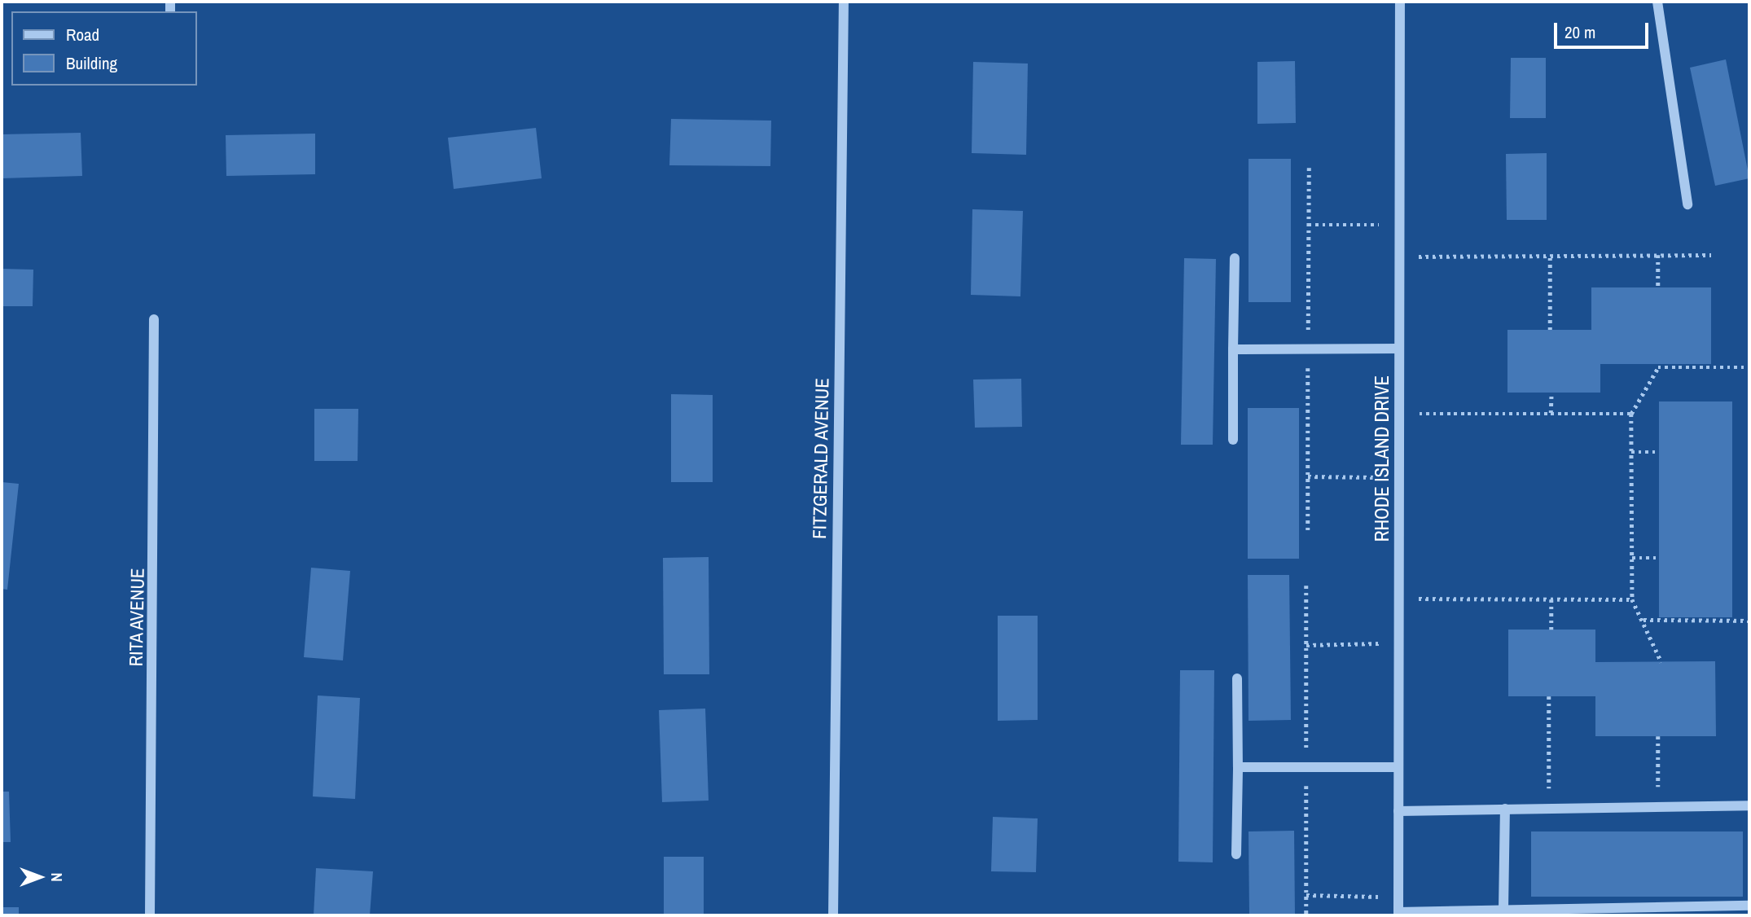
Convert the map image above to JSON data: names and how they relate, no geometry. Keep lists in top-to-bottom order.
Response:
{
  "streets": {
    "street": ["FITZGERALD AVENUE", "RHODE ISLAND DRIVE", "RITA AVENUE"]
  },
  "legend": ["Road", "Building"],
  "scale_bar": "20 m",
  "north": "right"
}
